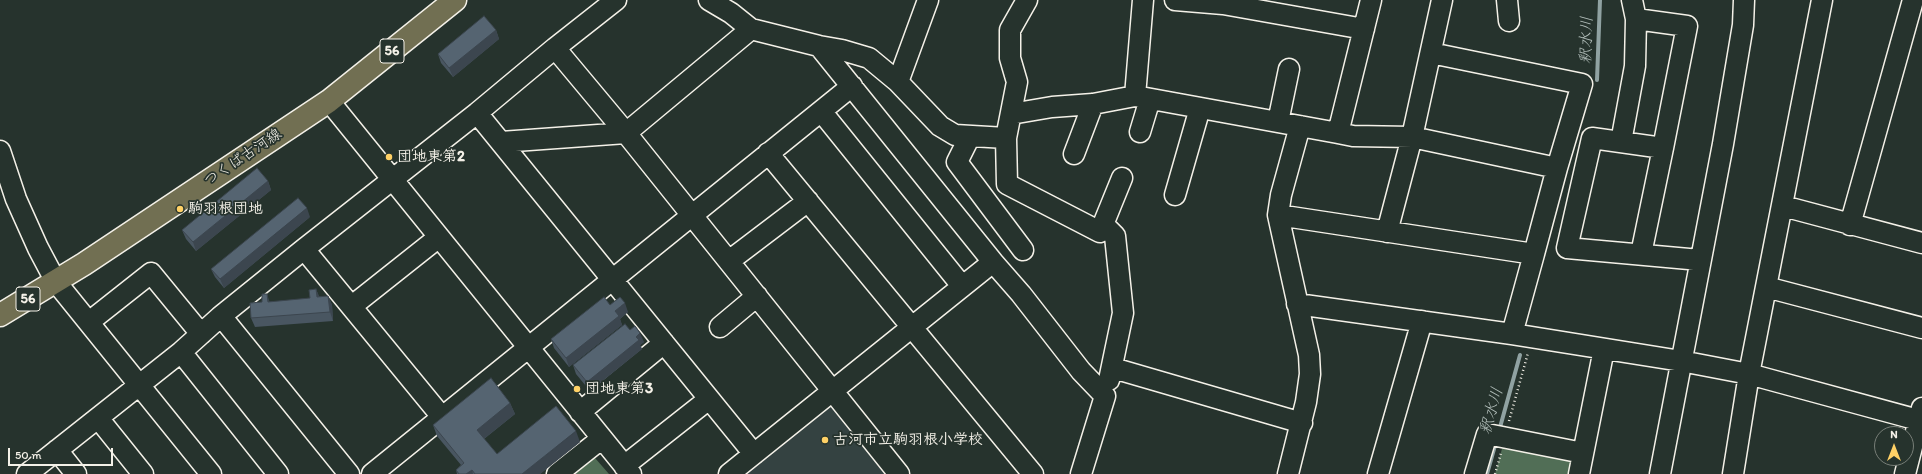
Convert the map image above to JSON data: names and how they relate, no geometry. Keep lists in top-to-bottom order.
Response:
{
  "streets": {
    "main road": ["56", "つくば古河線"]
  },
  "water": ["釈水川"],
  "places": [
    "団地東第2",
    "駒羽根団地",
    "団地東第3",
    "古河市立駒羽根小学校"
  ],
  "scale_bar": "50 m",
  "north": "top"
}
